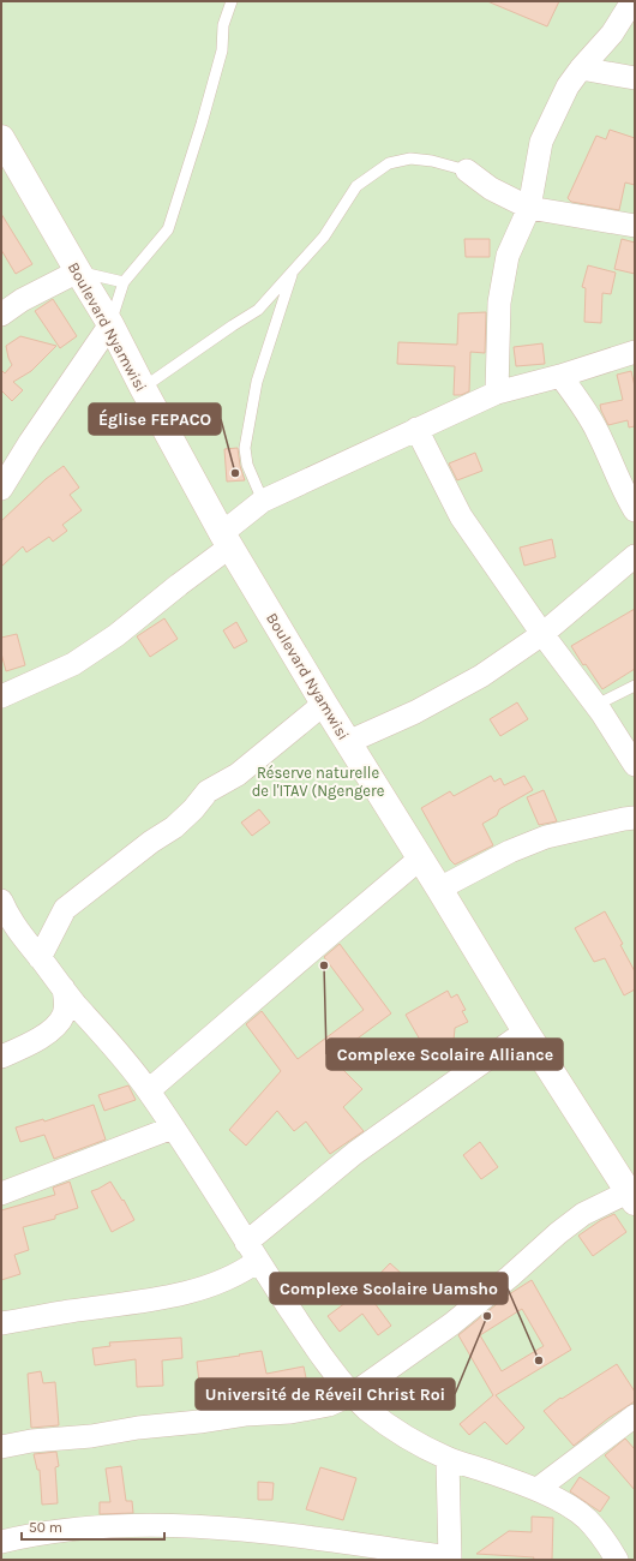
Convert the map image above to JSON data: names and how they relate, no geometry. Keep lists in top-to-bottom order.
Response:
{
  "streets": {
    "main road": ["Boulevard Nyamwisi"]
  },
  "parks": ["Réserve naturelle de l'ITAV (Ngengere"],
  "places": [
    "Église FEPACO",
    "Complexe Scolaire Alliance",
    "Université de Réveil Christ Roi",
    "Complexe Scolaire Uamsho"
  ],
  "scale_bar": "50 m"
}
